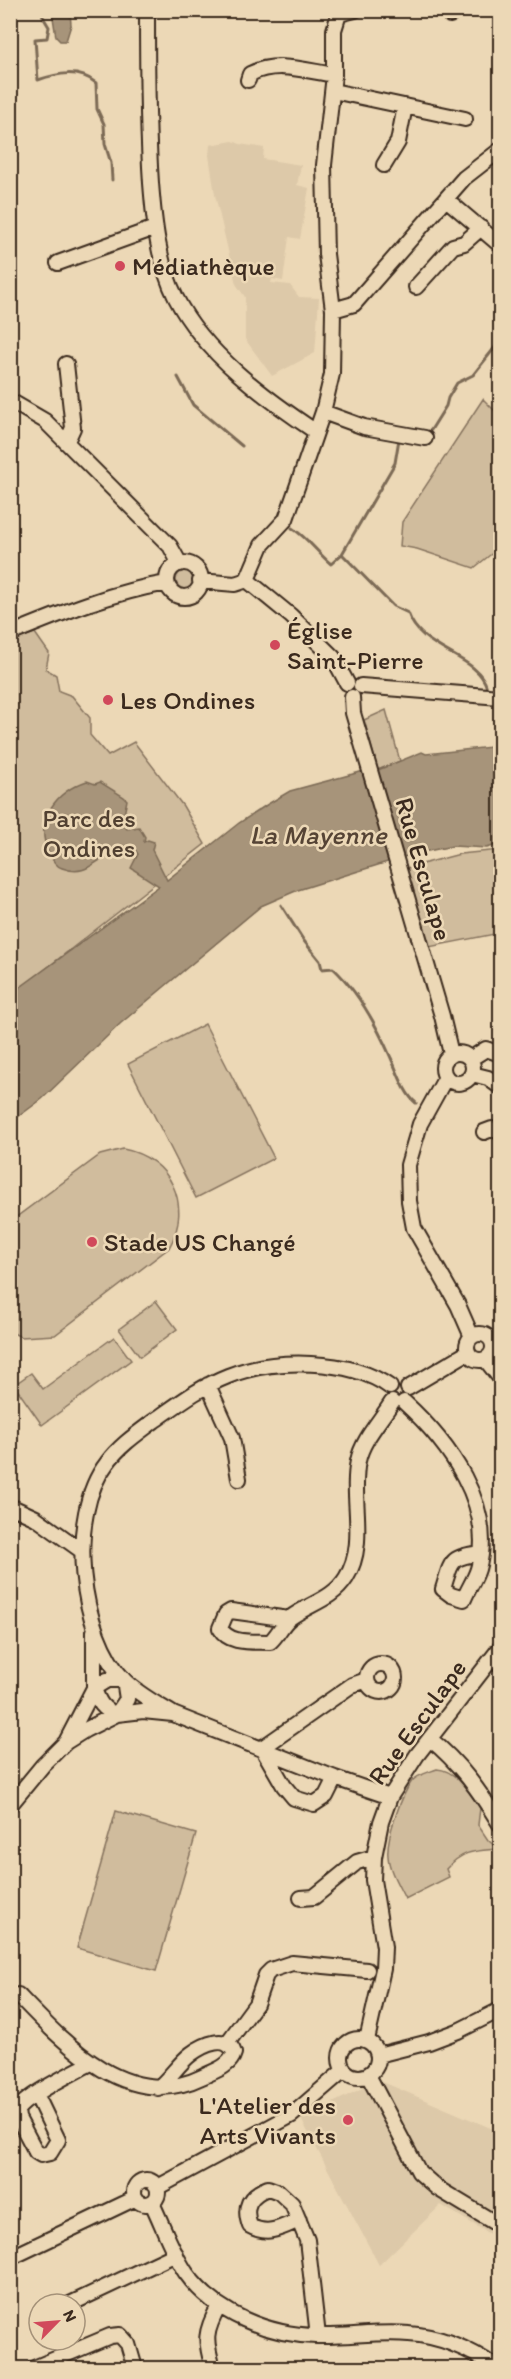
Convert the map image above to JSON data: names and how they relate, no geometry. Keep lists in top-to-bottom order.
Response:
{
  "streets": {
    "street": ["Rue Esculape"]
  },
  "water": ["La Mayenne"],
  "parks": ["Parc des Ondines"],
  "places": [
    "Médiathèque",
    "Église Saint-Pierre",
    "Les Ondines",
    "Stade US Changé",
    "L'Atelier des Arts Vivants"
  ],
  "north": "top right"
}
